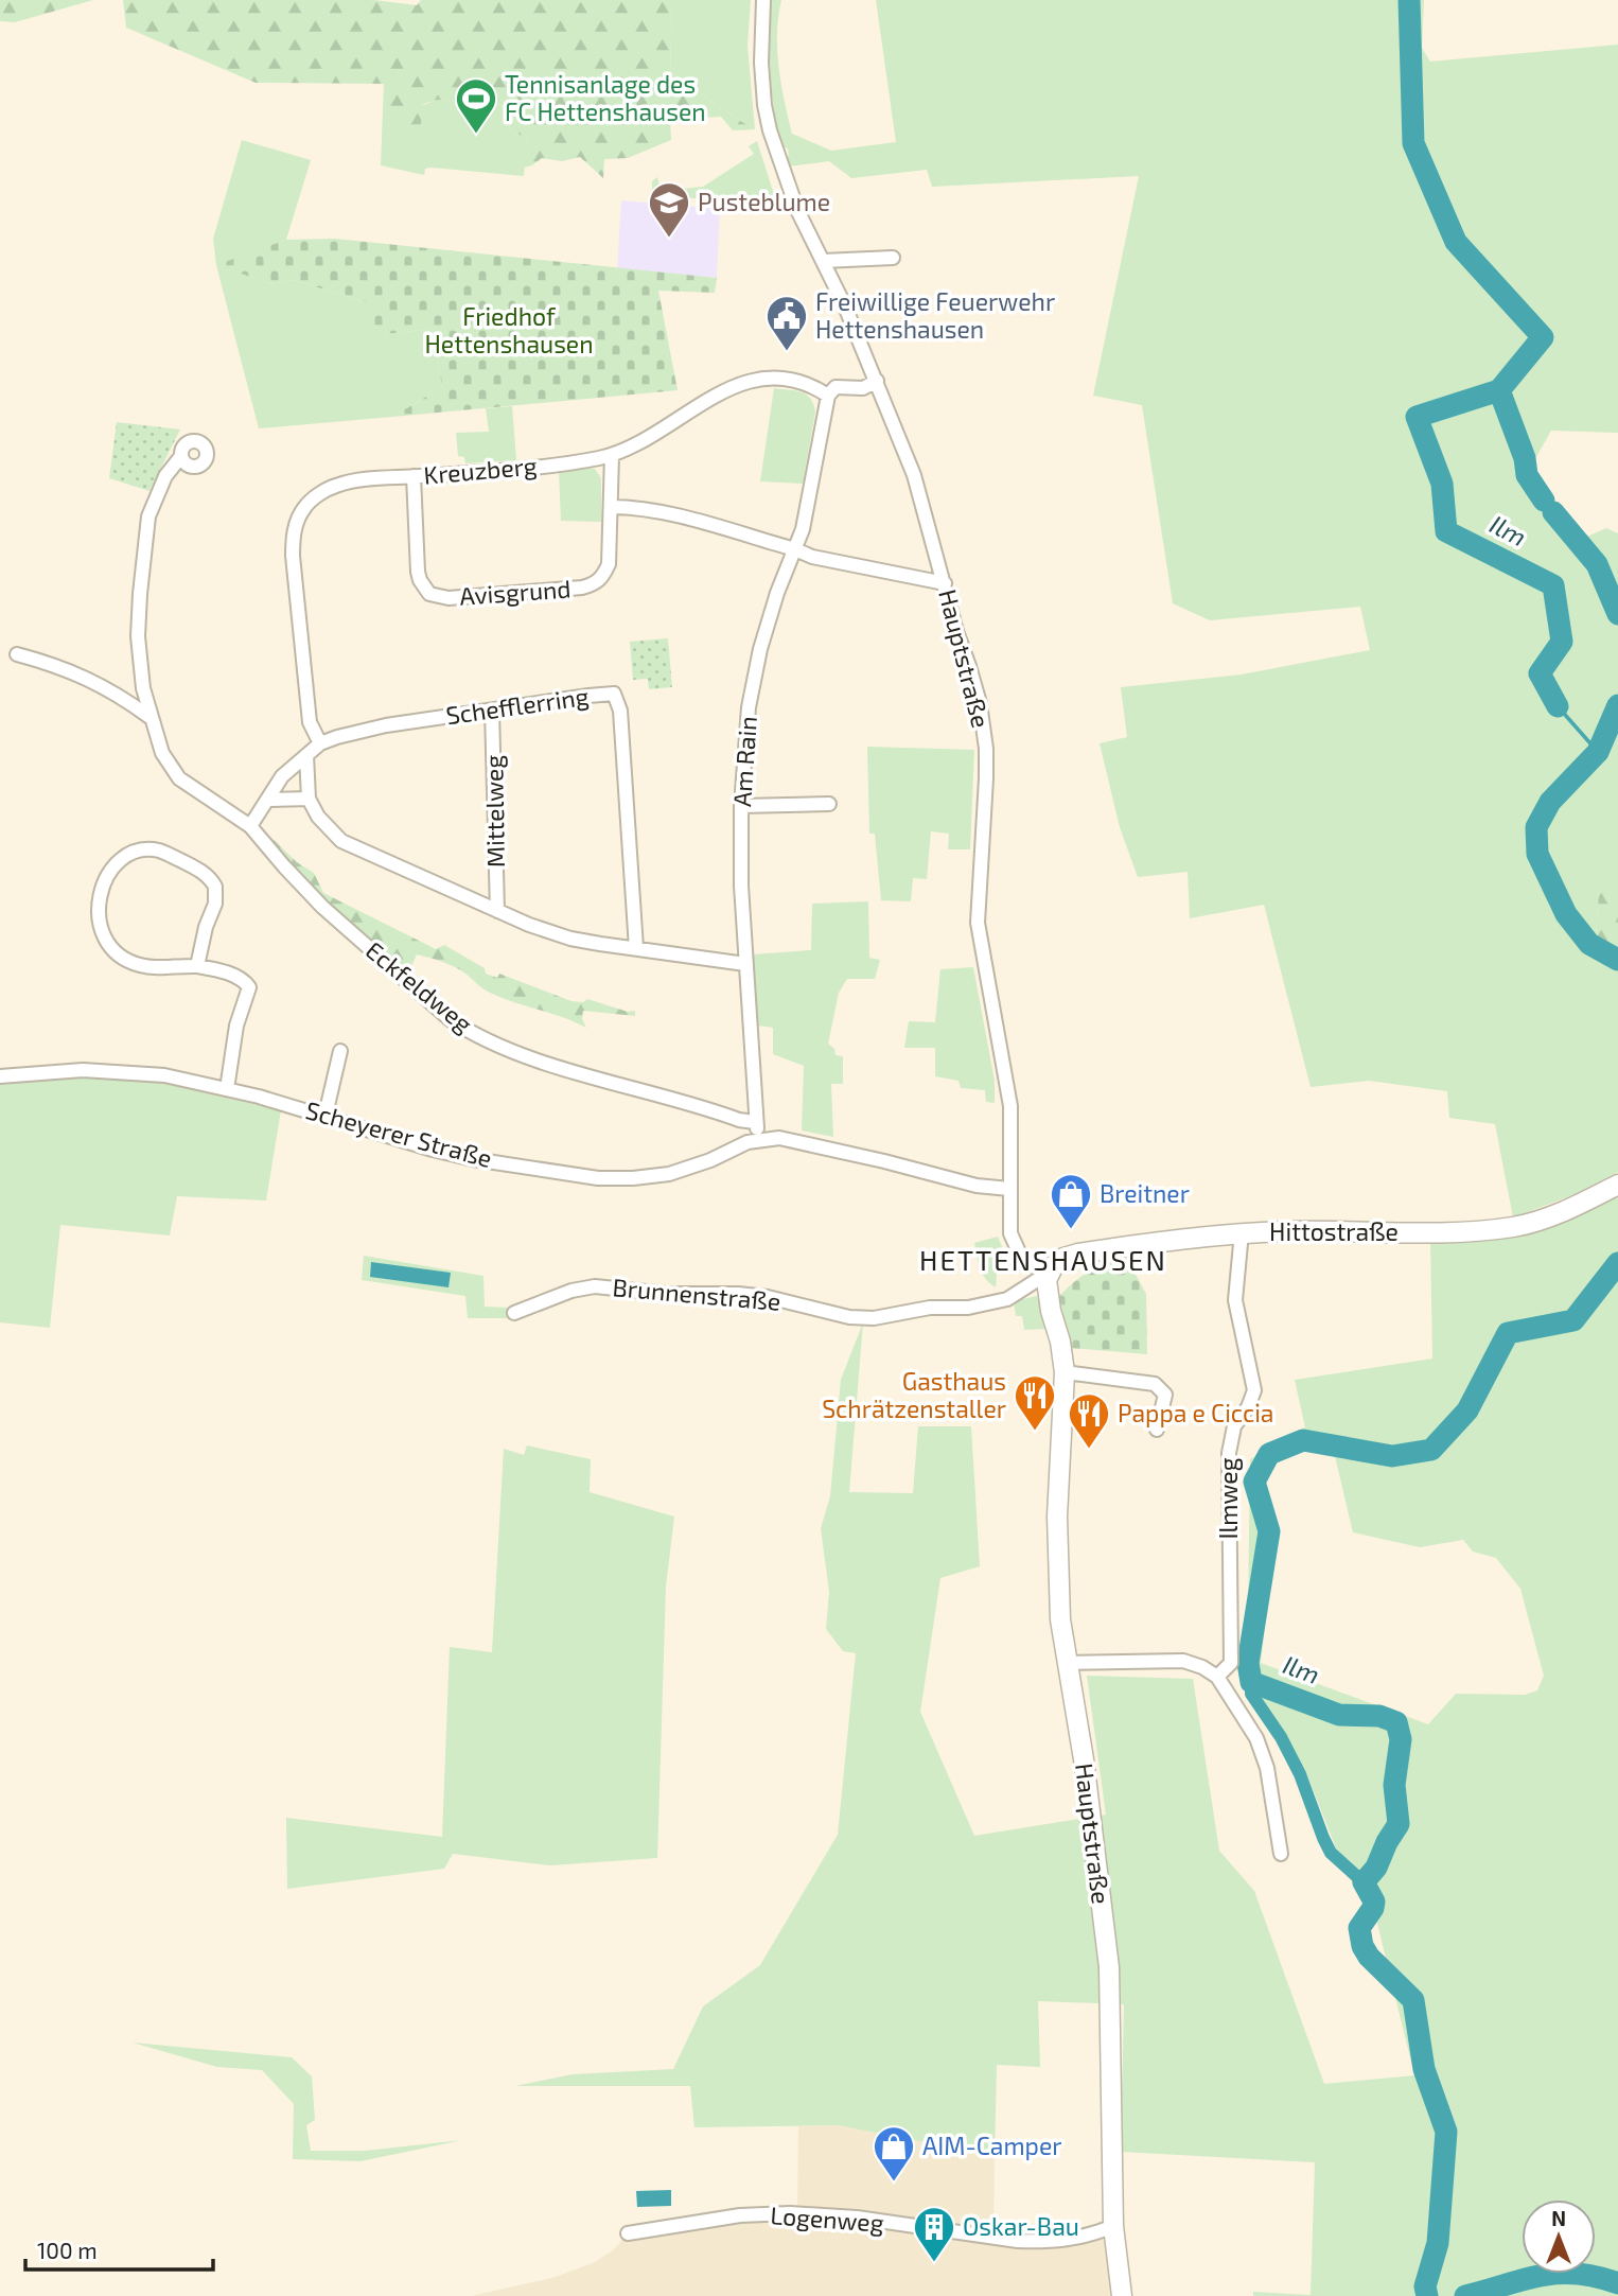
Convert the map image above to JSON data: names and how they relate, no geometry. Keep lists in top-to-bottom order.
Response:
{
  "streets": {
    "street": [
      "Kreuzberg",
      "Avisgrund",
      "Hauptstraße",
      "Schefflerring",
      "Am Rain",
      "Mittelweg",
      "Eckfeldweg",
      "Scheyerer Straße",
      "Hittostraße",
      "Brunnenstraße",
      "Ilmweg",
      "Logenweg"
    ]
  },
  "crossings": [
    ["Kreuzberg", "Avisgrund"],
    ["Kreuzberg", "Schefflerring"],
    ["Kreuzberg", "Am Rain"],
    ["Hauptstraße", "Scheyerer Straße"],
    ["Hauptstraße", "Hittostraße"],
    ["Hauptstraße", "Brunnenstraße"],
    ["Hauptstraße", "Logenweg"],
    ["Schefflerring", "Mittelweg"],
    ["Schefflerring", "Eckfeldweg"],
    ["Am Rain", "Eckfeldweg"],
    ["Am Rain", "Scheyerer Straße"],
    ["Hittostraße", "Brunnenstraße"],
    ["Hittostraße", "Ilmweg"]
  ],
  "districts": ["HETTENSHAUSEN"],
  "water": ["Ilm"],
  "parks": ["Friedhof Hettenshausen"],
  "places": {
    "sports": ["Tennisanlage des FC Hettenshausen"],
    "school or university": ["Pusteblume"],
    "public building": ["Freiwillige Feuerwehr Hettenshausen"],
    "shop": ["Breitner", "AIM-Camper"],
    "restaurant": ["Gasthaus Schrätzenstaller", "Pappa e Ciccia"],
    "building": ["Oskar-Bau"]
  },
  "scale_bar": "100 m",
  "north": "top"
}
